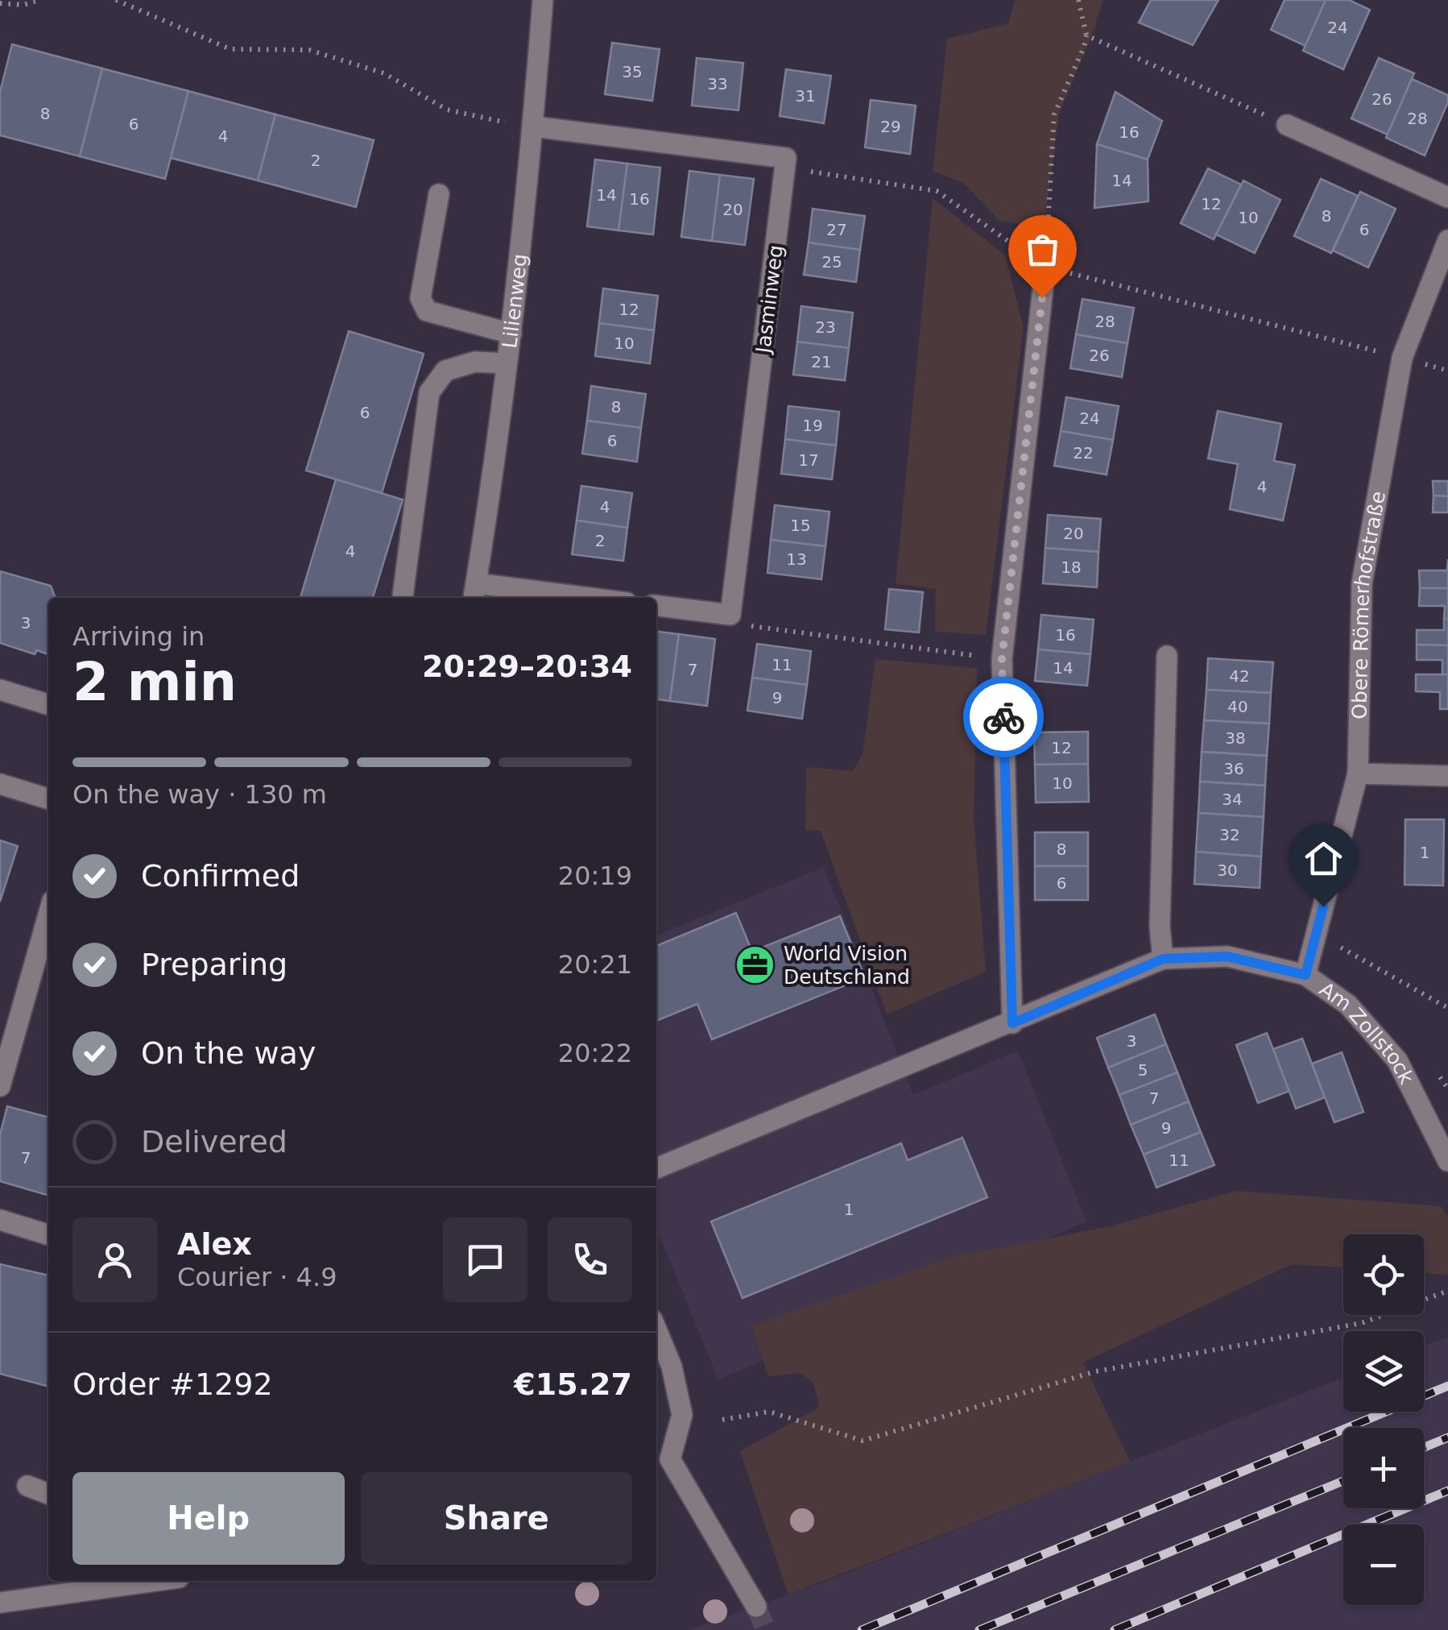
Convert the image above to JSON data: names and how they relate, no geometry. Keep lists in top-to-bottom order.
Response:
{
  "streets": {
    "street": [
      "Jasminweg",
      "Lilienweg",
      "Obere Römerhofstraße",
      "Am Zollstock"
    ]
  },
  "crossings": [
    ["Obere Römerhofstraße", "Am Zollstock"]
  ],
  "places": {
    "office": ["World Vision Deutschland"]
  },
  "house_numbers": [
    "24",
    "35",
    "33",
    "31",
    "26",
    "8",
    "28",
    "6",
    "29",
    "16",
    "4",
    "2",
    "14",
    "14",
    "16",
    "12",
    "20",
    "8",
    "10",
    "27",
    "6",
    "25",
    "12",
    "28",
    "23",
    "10",
    "26",
    "21",
    "8",
    "6",
    "24",
    "19",
    "6",
    "22",
    "17",
    "4",
    "4",
    "15",
    "20",
    "2",
    "4",
    "13",
    "18",
    "3",
    "16",
    "11",
    "14",
    "7",
    "42",
    "9",
    "40",
    "38",
    "12",
    "36",
    "10",
    "34",
    "32",
    "8",
    "1",
    "30",
    "6",
    "3",
    "5",
    "7",
    "9",
    "7",
    "11",
    "1"
  ],
  "page": {
    "heading": ["2 min", "Arriving in", "20:29–20:34"],
    "panel": [
      "Alex",
      "Courier · 4.9",
      "Order #1292",
      "€15.27"
    ],
    "bar": "On the way · 130 m",
    "list": [
      ["Confirmed", "20:19"],
      ["Preparing", "20:21"],
      ["On the way", "20:22"],
      "Delivered"
    ],
    "map_buttons": ["+", "−"],
    "buttons": ["Help", "Share"]
  }
}
